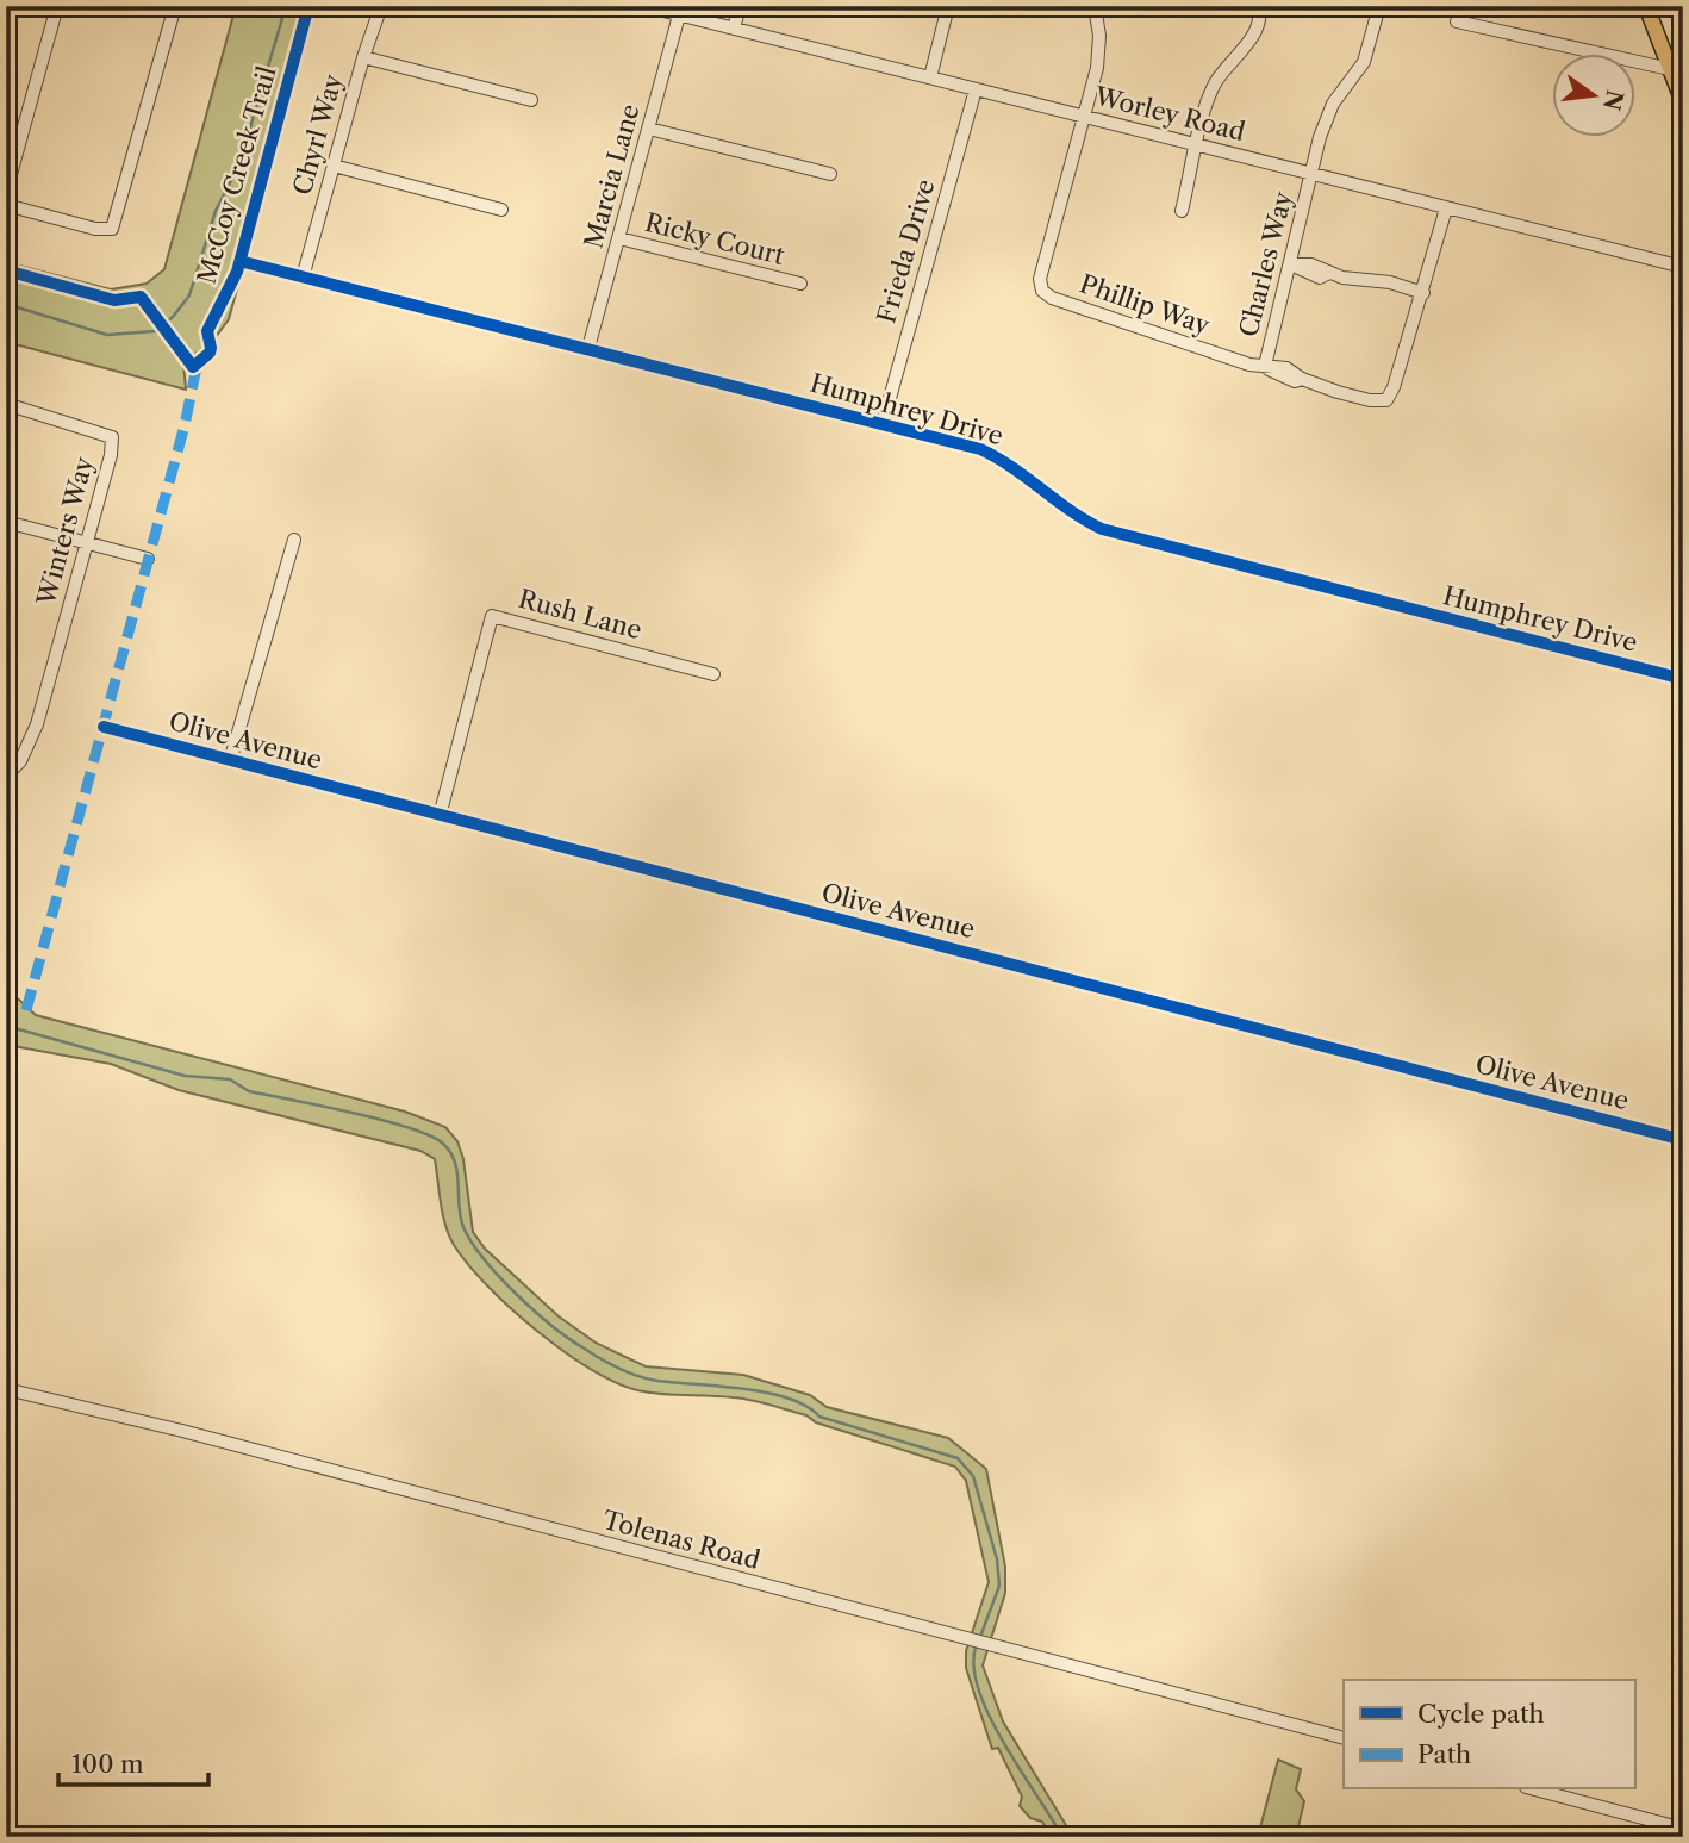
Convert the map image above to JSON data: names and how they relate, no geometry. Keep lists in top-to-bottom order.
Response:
{
  "streets": {
    "street": [
      "Worley Road",
      "Chyrl Way",
      "Marcia Lane",
      "Ricky Court",
      "Frieda Drive",
      "Charles Way",
      "Phillip Way",
      "Humphrey Drive",
      "Winters Way",
      "Rush Lane",
      "Olive Avenue",
      "Tolenas Road"
    ],
    "cycle path": ["McCoy Creek Trail"]
  },
  "crossings": [
    ["Worley Road", "Marcia Lane"],
    ["Worley Road", "Frieda Drive"],
    ["Worley Road", "Charles Way"],
    ["Worley Road", "Phillip Way"],
    ["Chyrl Way", "Humphrey Drive"],
    ["Marcia Lane", "Ricky Court"],
    ["Marcia Lane", "Humphrey Drive"],
    ["Frieda Drive", "Humphrey Drive"],
    ["Charles Way", "Phillip Way"],
    ["Rush Lane", "Olive Avenue"]
  ],
  "legend": ["Cycle path", "Path"],
  "scale_bar": "100 m",
  "north": "right"
}
